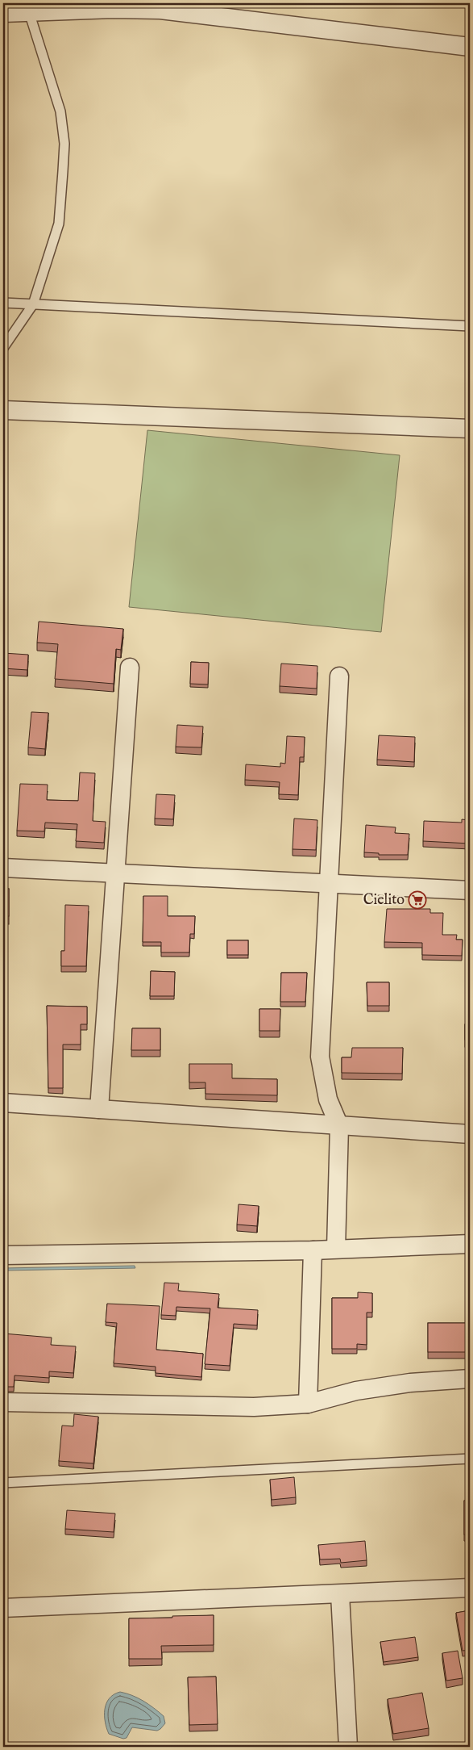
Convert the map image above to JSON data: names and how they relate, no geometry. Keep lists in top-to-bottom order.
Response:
{
  "places": {
    "supermarket": ["Cielito"]
  }
}
